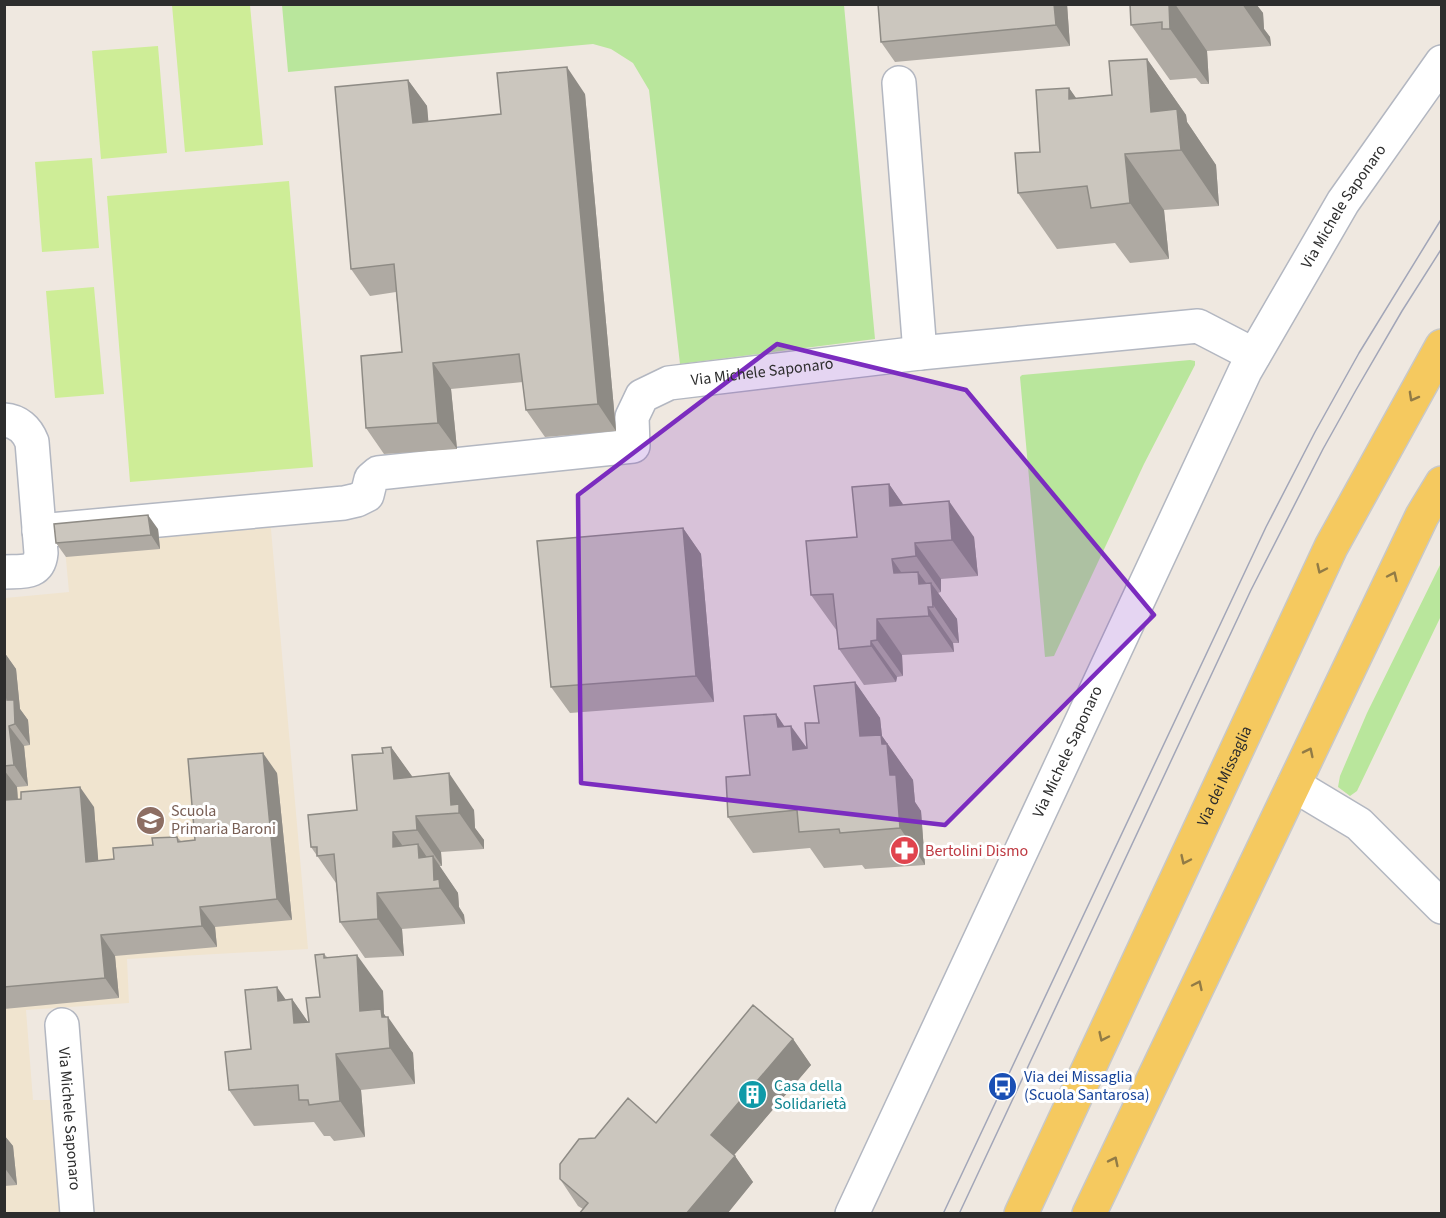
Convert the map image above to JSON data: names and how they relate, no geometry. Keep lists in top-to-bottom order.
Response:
{
  "streets": {
    "main road": ["Via dei Missaglia"],
    "street": ["Via Michele Saponaro"]
  },
  "places": {
    "school or university": ["Scuola Primaria Baroni"],
    "pharmacy": ["Bertolini Dismo"],
    "bus stop": ["Via dei Missaglia (Scuola Santarosa)"],
    "building": ["Casa della Solidarietà"]
  }
}
